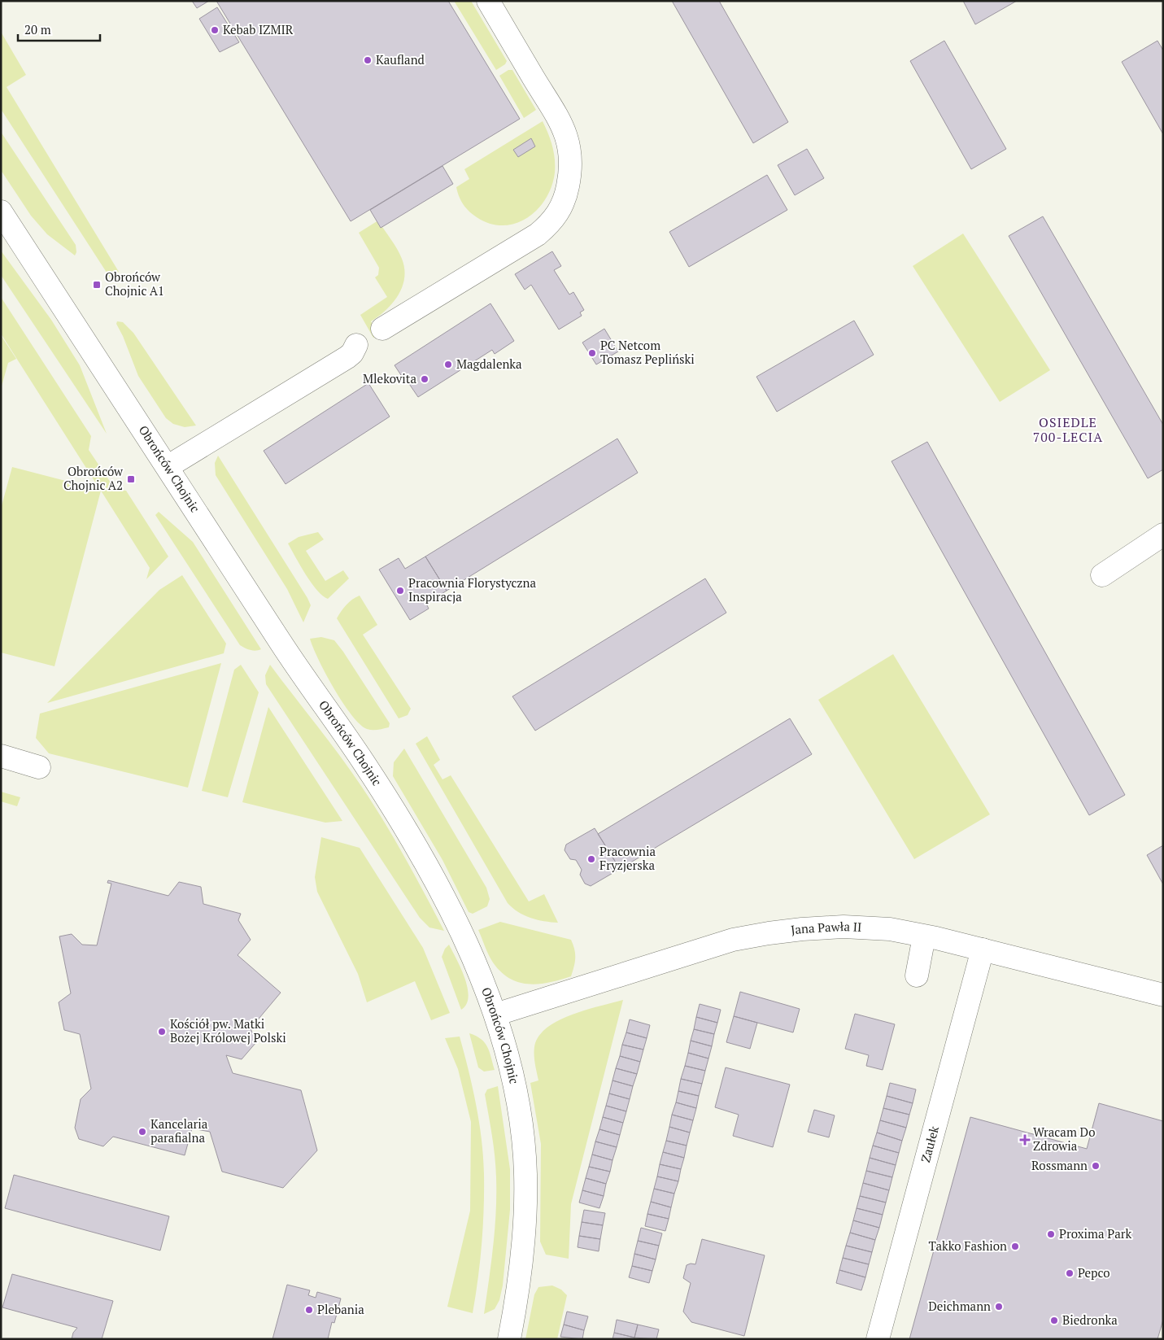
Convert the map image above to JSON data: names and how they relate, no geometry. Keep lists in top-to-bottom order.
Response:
{
  "streets": {
    "street": ["Obrońców Chojnic", "Jana Pawła II", "Zaułek"]
  },
  "crossings": [
    ["Obrońców Chojnic", "Jana Pawła II"],
    ["Jana Pawła II", "Zaułek"]
  ],
  "districts": ["OSIEDLE 700-LECIA"],
  "places": {
    "other": [
      "Kebab IZMIR",
      "Kaufland",
      "PC Netcom Tomasz Pepliński",
      "Magdalenka",
      "Mlekovita",
      "Pracownia Florystyczna Inspiracja",
      "Pracownia Fryzjerska",
      "Kościół pw. Matki Bożej Królowej Polski",
      "Kancelaria parafialna",
      "Rossmann",
      "Proxima Park",
      "Takko Fashion",
      "Pepco",
      "Deichmann",
      "Plebania",
      "Biedronka"
    ],
    "transit": ["Obrońców Chojnic A1", "Obrońców Chojnic A2"],
    "health": ["Wracam Do Zdrowia"]
  },
  "scale_bar": "20 m"
}
